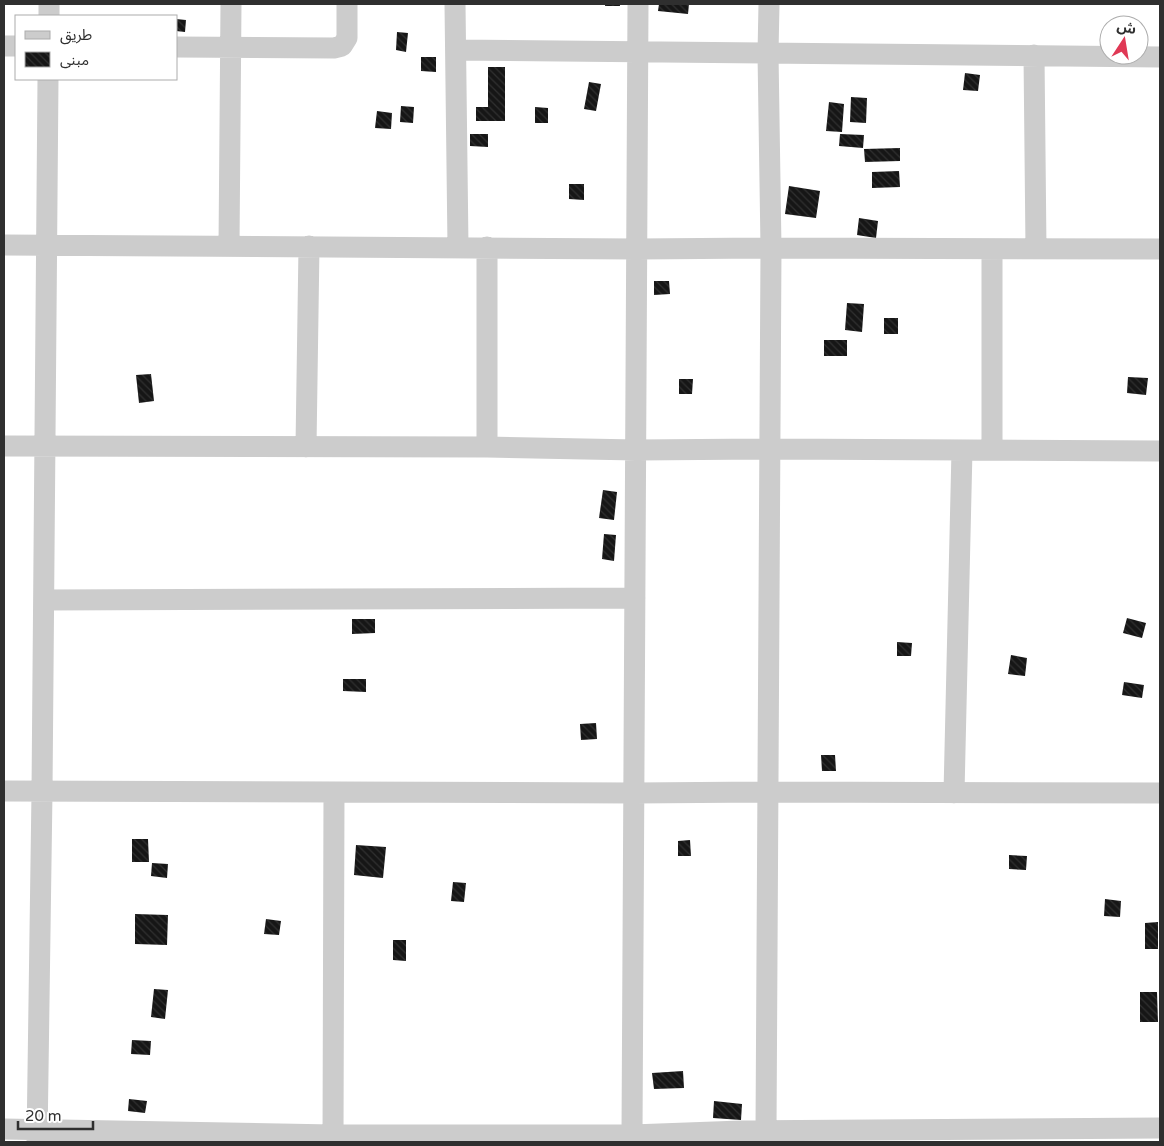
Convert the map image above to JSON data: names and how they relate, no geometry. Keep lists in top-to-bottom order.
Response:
{
  "legend": ["طريق", "مبنى"],
  "scale_bar": "20 m",
  "north": "top"
}
